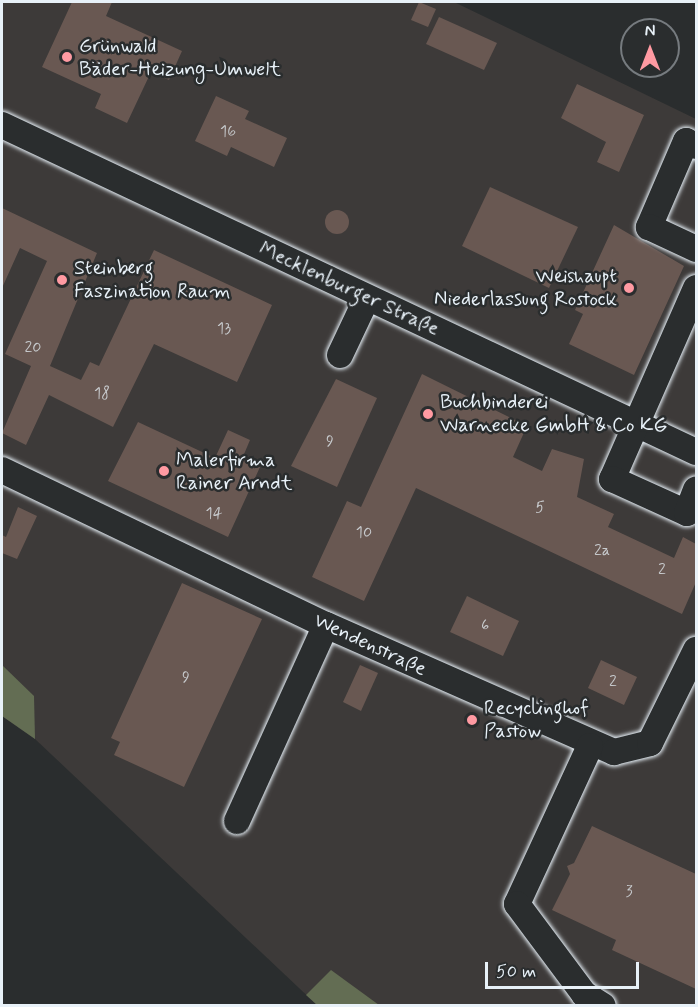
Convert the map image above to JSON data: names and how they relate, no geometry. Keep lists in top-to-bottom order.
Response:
{
  "streets": {
    "street": ["Mecklenburger Straße", "Wendenstraße"]
  },
  "places": [
    "Grünwald Bäder-Heizung-Umwelt",
    "Steinberg Faszination Raum",
    "Weishaupt Niederlassung Rostock",
    "Buchbinderei Warnecke GmbH & Co KG",
    "Malerfirma Rainer Arndt",
    "Recyclinghof Pastow"
  ],
  "house_numbers": [
    "16",
    "13",
    "20",
    "18",
    "9",
    "5",
    "14",
    "10",
    "2a",
    "2",
    "6",
    "9",
    "2",
    "3"
  ],
  "scale_bar": "50 m",
  "north": "top"
}
